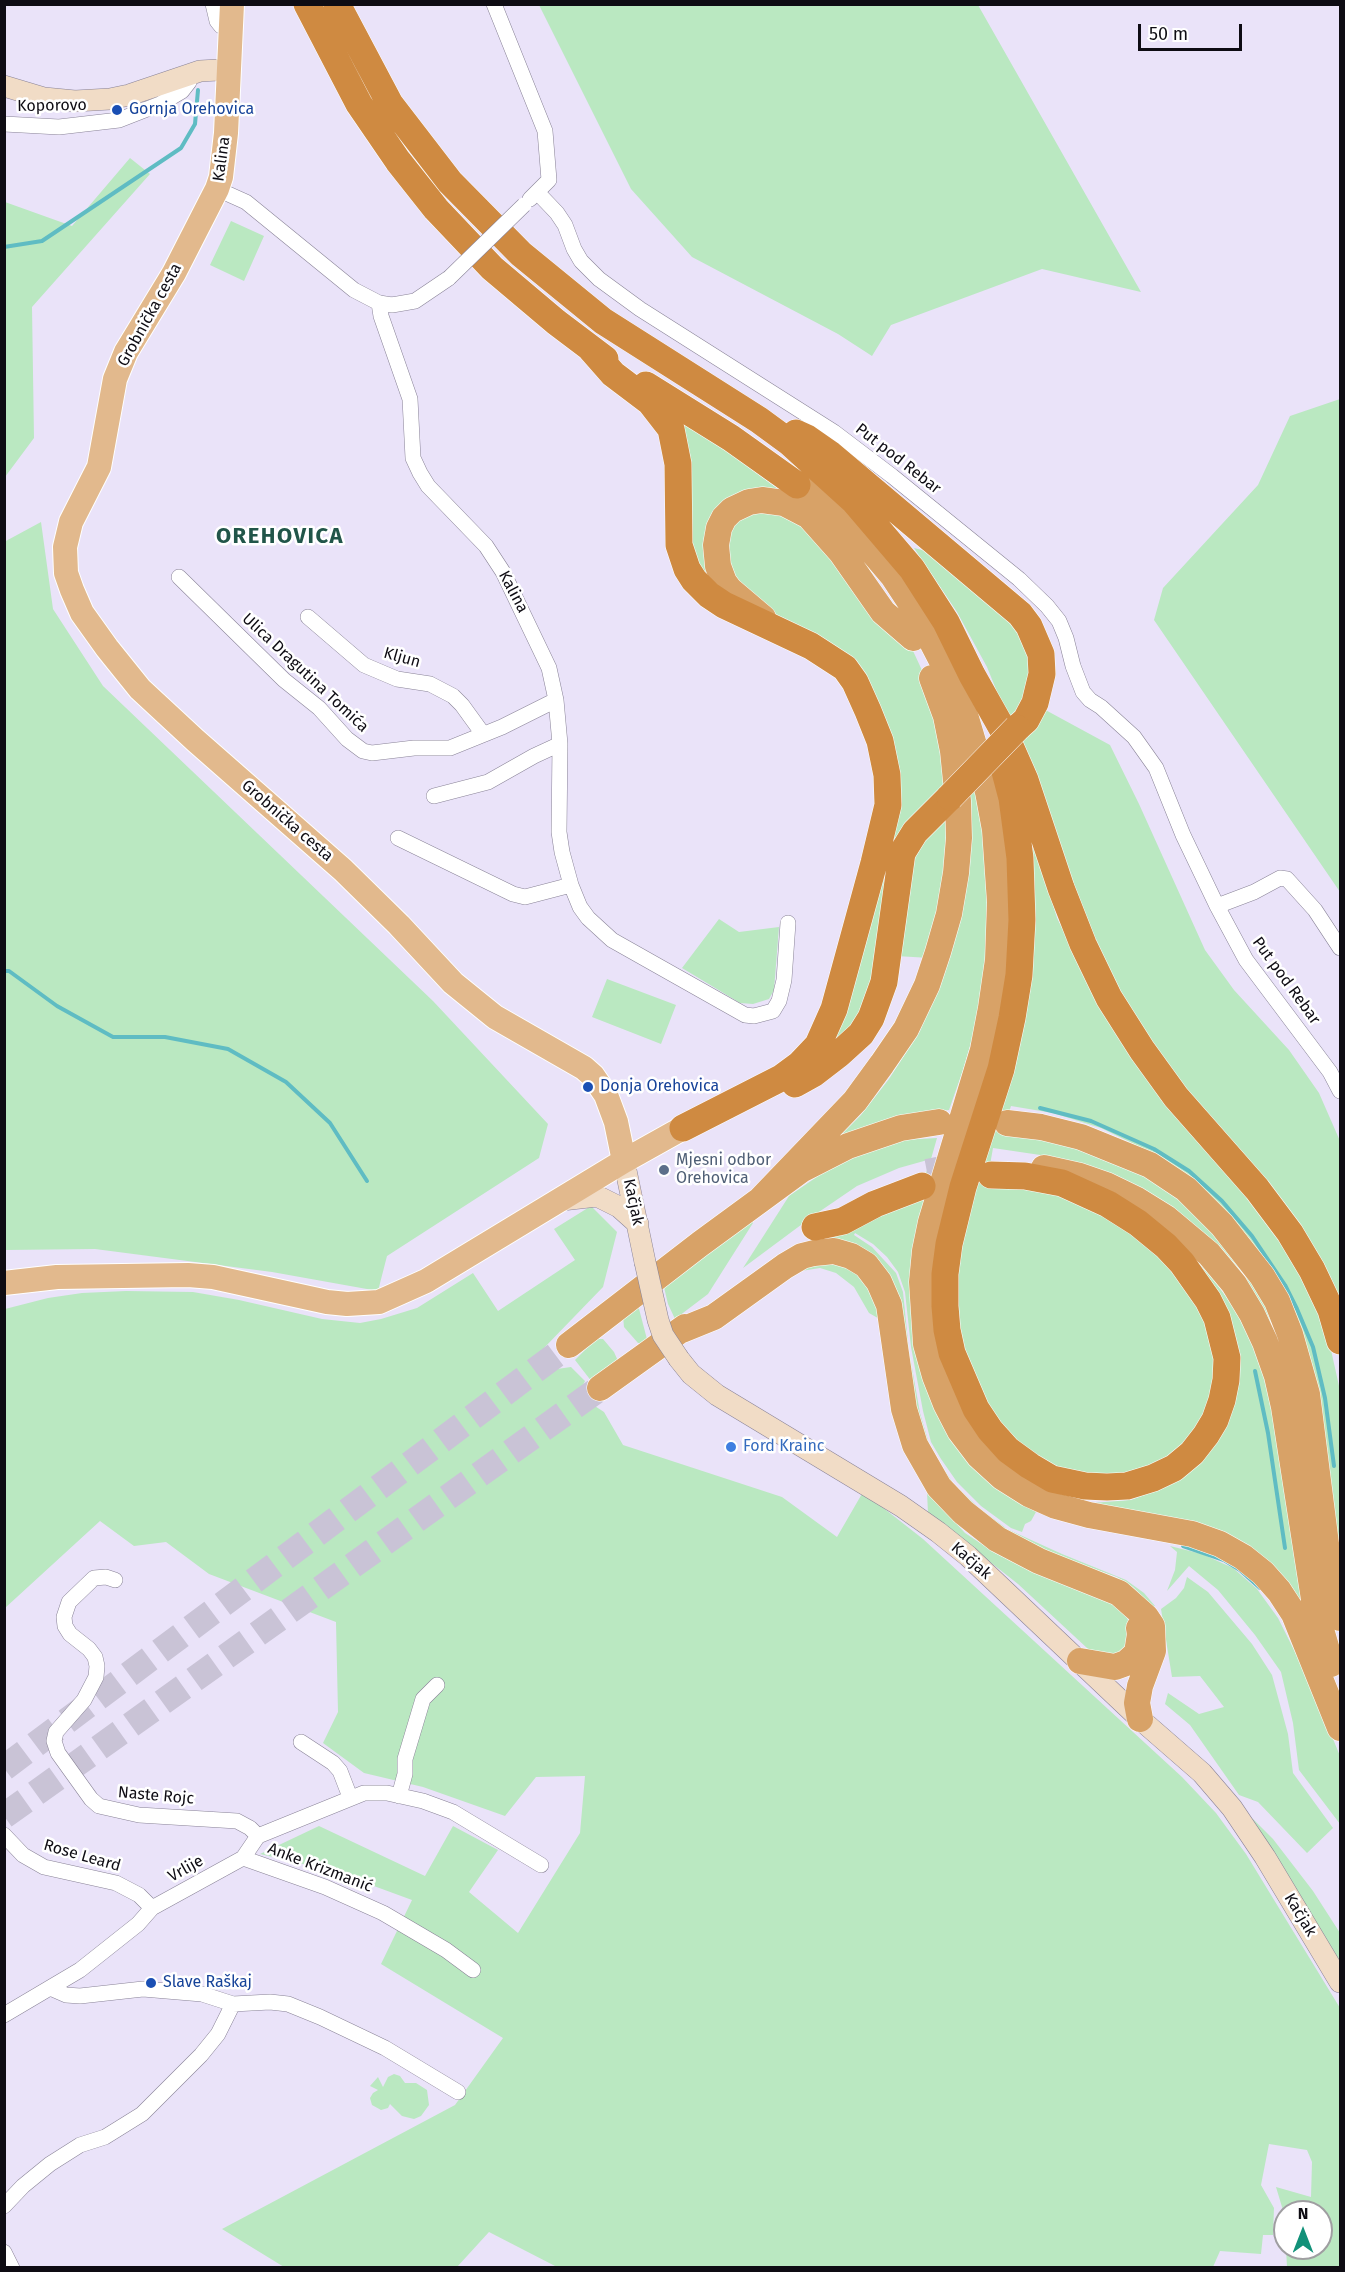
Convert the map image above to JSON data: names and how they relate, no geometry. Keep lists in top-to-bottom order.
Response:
{
  "streets": {
    "main road": ["Kalina", "Grobnička cesta", "Kačjak"],
    "street": [
      "Koporovo",
      "Put pod Rebar",
      "Kljun",
      "Ulica Dragutina Tomića",
      "Naste Rojc",
      "Rose Leard",
      "Anke Krizmanić",
      "Vrlije"
    ]
  },
  "crossings": [
    ["Kalina", "Grobnička cesta"],
    ["Kalina", "Ulica Dragutina Tomića"],
    ["Grobnička cesta", "Kačjak"],
    ["Kljun", "Ulica Dragutina Tomića"],
    ["Naste Rojc", "Vrlije"],
    ["Rose Leard", "Vrlije"],
    ["Anke Krizmanić", "Vrlije"]
  ],
  "districts": ["OREHOVICA"],
  "places": [
    "Gornja Orehovica",
    "Donja Orehovica",
    "Mjesni odbor Orehovica",
    "Ford Krainc",
    "Slave Raškaj"
  ],
  "scale_bar": "50 m",
  "north": "top"
}
